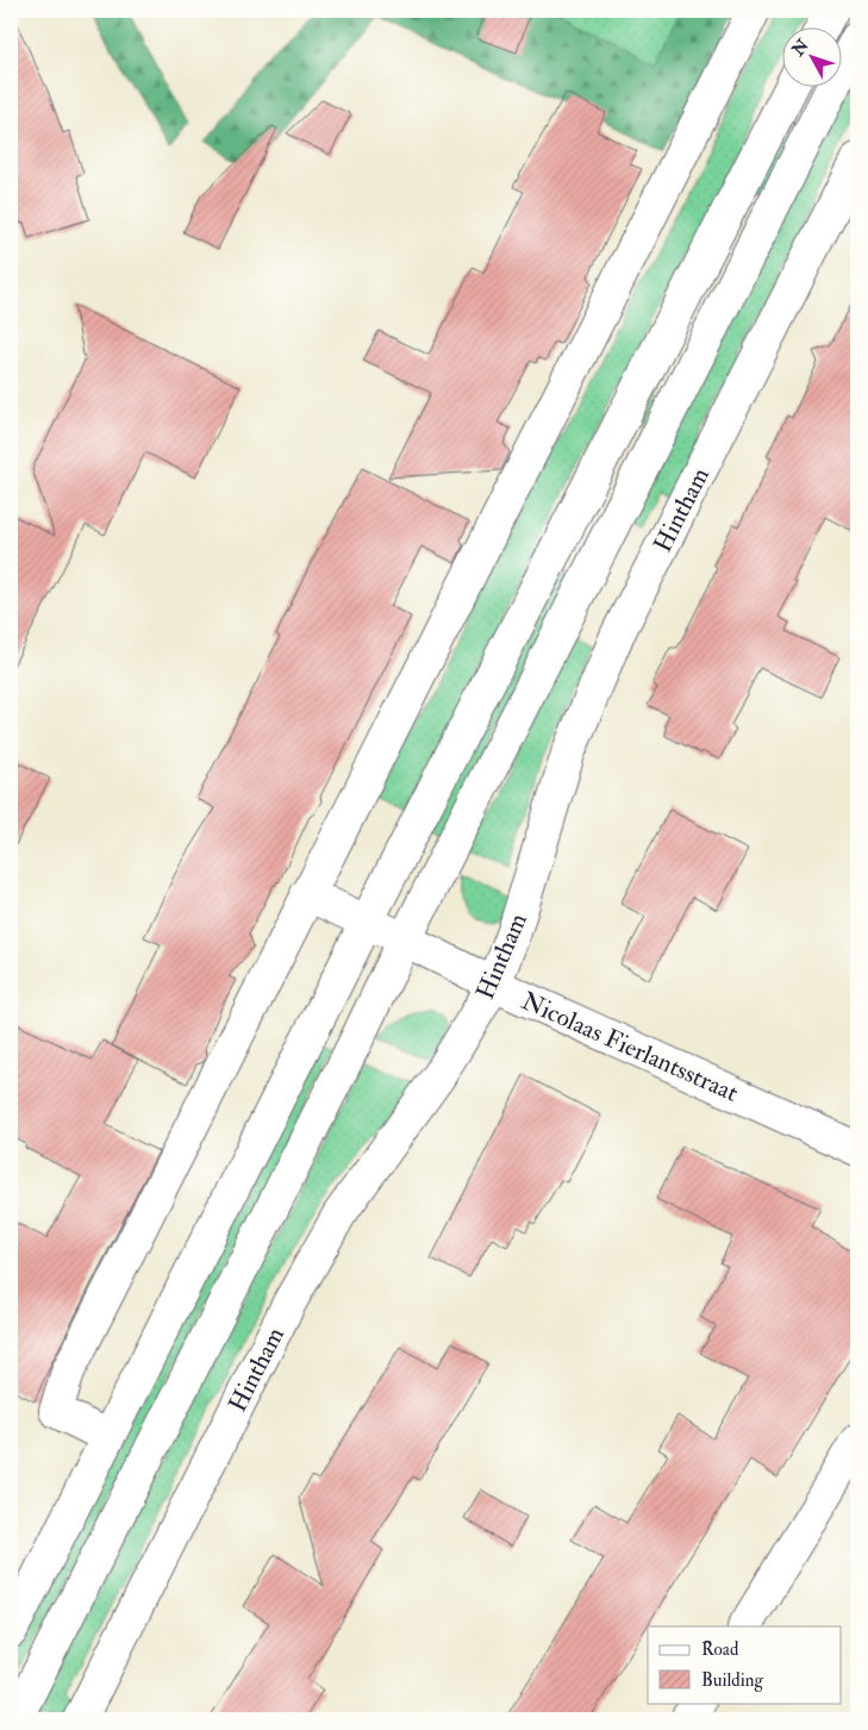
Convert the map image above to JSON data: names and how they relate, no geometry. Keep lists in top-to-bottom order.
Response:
{
  "streets": {
    "street": ["Hintham", "Nicolaas Fierlantsstraat"]
  },
  "crossings": [
    ["Hintham", "Nicolaas Fierlantsstraat"]
  ],
  "legend": ["Road", "Building"],
  "north": "top left"
}
